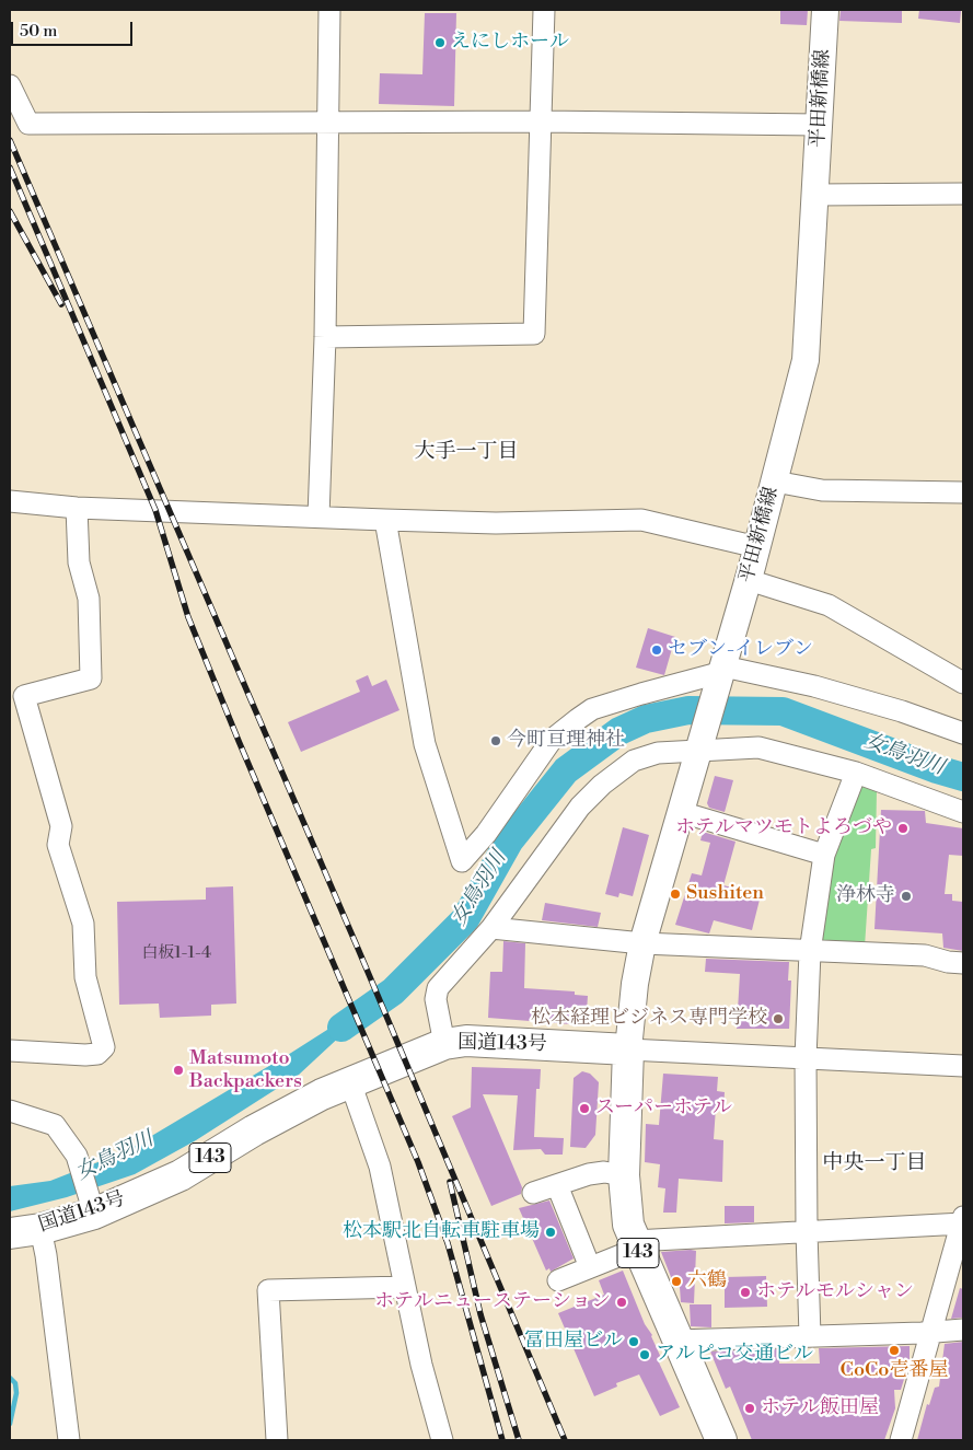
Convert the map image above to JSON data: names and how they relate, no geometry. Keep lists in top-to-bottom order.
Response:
{
  "streets": {
    "highway": ["国道143号", "143"],
    "main road": ["平田新橋線"]
  },
  "crossings": [
    ["平田新橋線", "国道143号"],
    ["平田新橋線", "143"],
    ["国道143号", "143"]
  ],
  "districts": ["大手一丁目", "中央一丁目"],
  "water": ["女鳥羽川"],
  "places": [
    "えにしホール",
    "セブン-イレブン",
    "今町亘理神社",
    "ホテルマツモトよろづや",
    "Sushiten",
    "浄林寺",
    "松本経理ビジネス専門学校",
    "Matsumoto Backpackers",
    "スーパーホテル",
    "松本駅北自転車駐車場",
    "六鶴",
    "ホテルモルシャン",
    "ホテルニューステーション",
    "冨田屋ビル",
    "CoCo壱番屋",
    "アルピコ交通ビル",
    "ホテル飯田屋"
  ],
  "house_numbers": ["白板1-1-4"],
  "scale_bar": "50 m"
}
